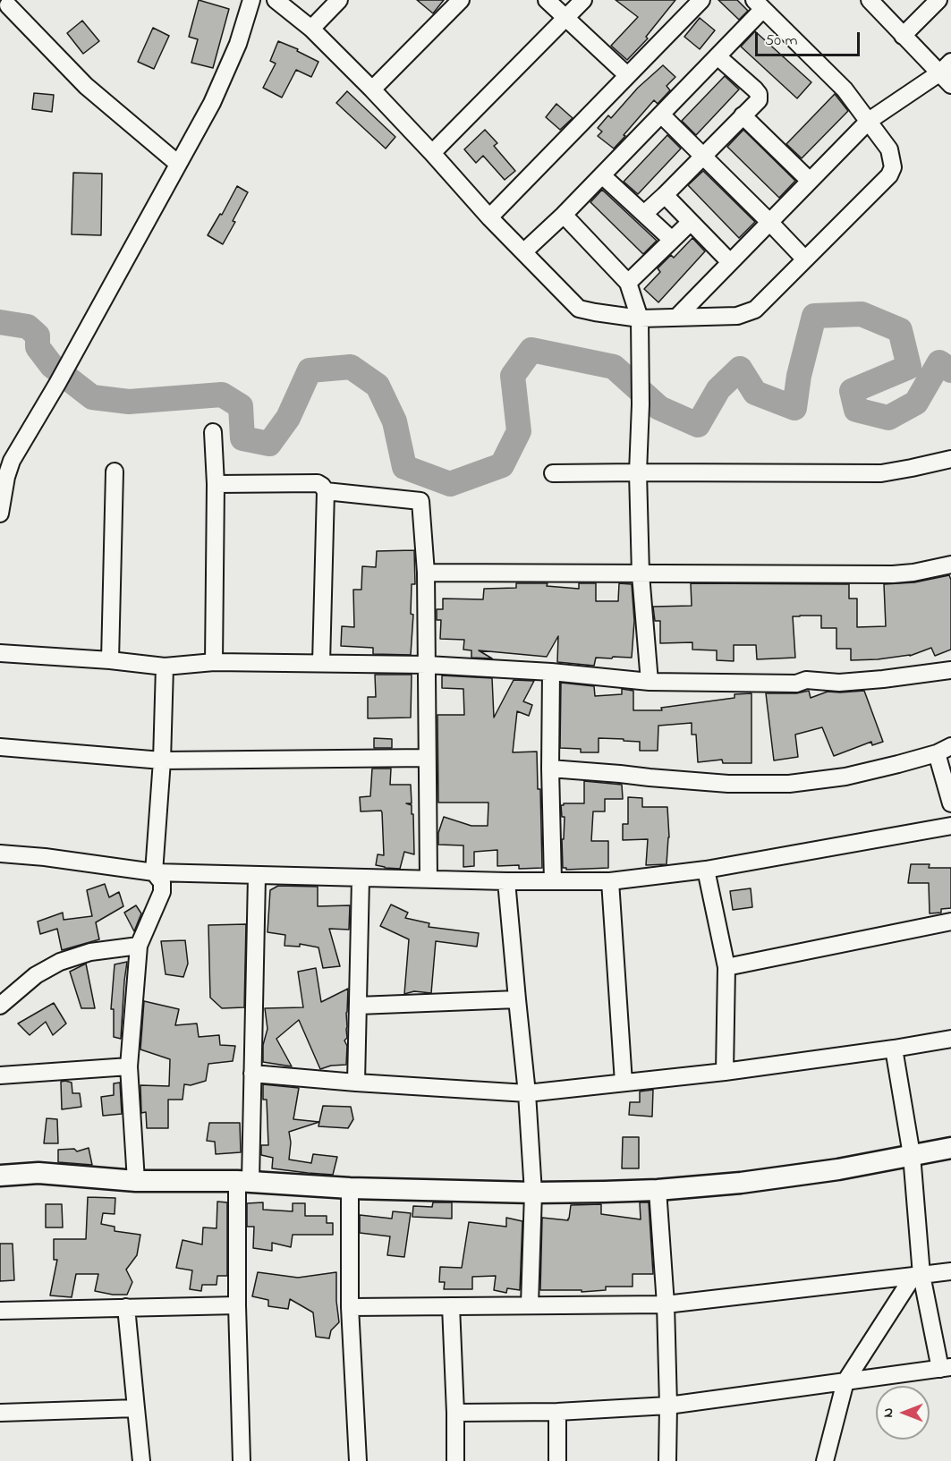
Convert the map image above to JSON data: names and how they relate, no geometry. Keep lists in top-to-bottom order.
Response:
{
  "scale_bar": "50 m",
  "north": "left"
}
